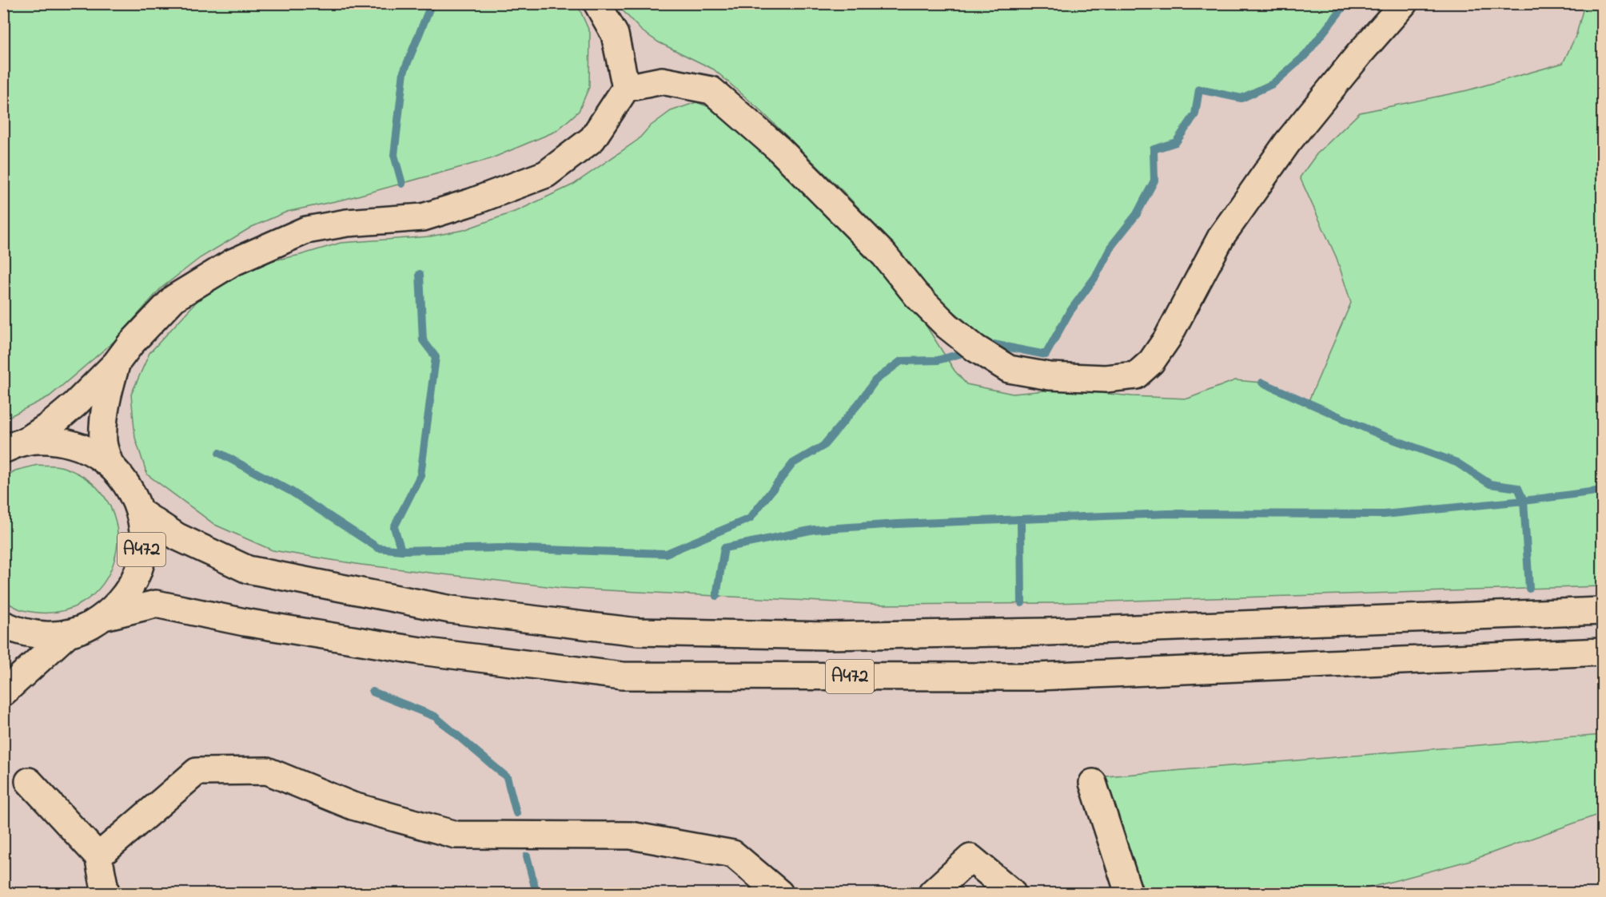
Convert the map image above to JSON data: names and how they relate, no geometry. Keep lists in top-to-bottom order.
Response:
{
  "streets": {
    "main road": ["A472"]
  }
}
